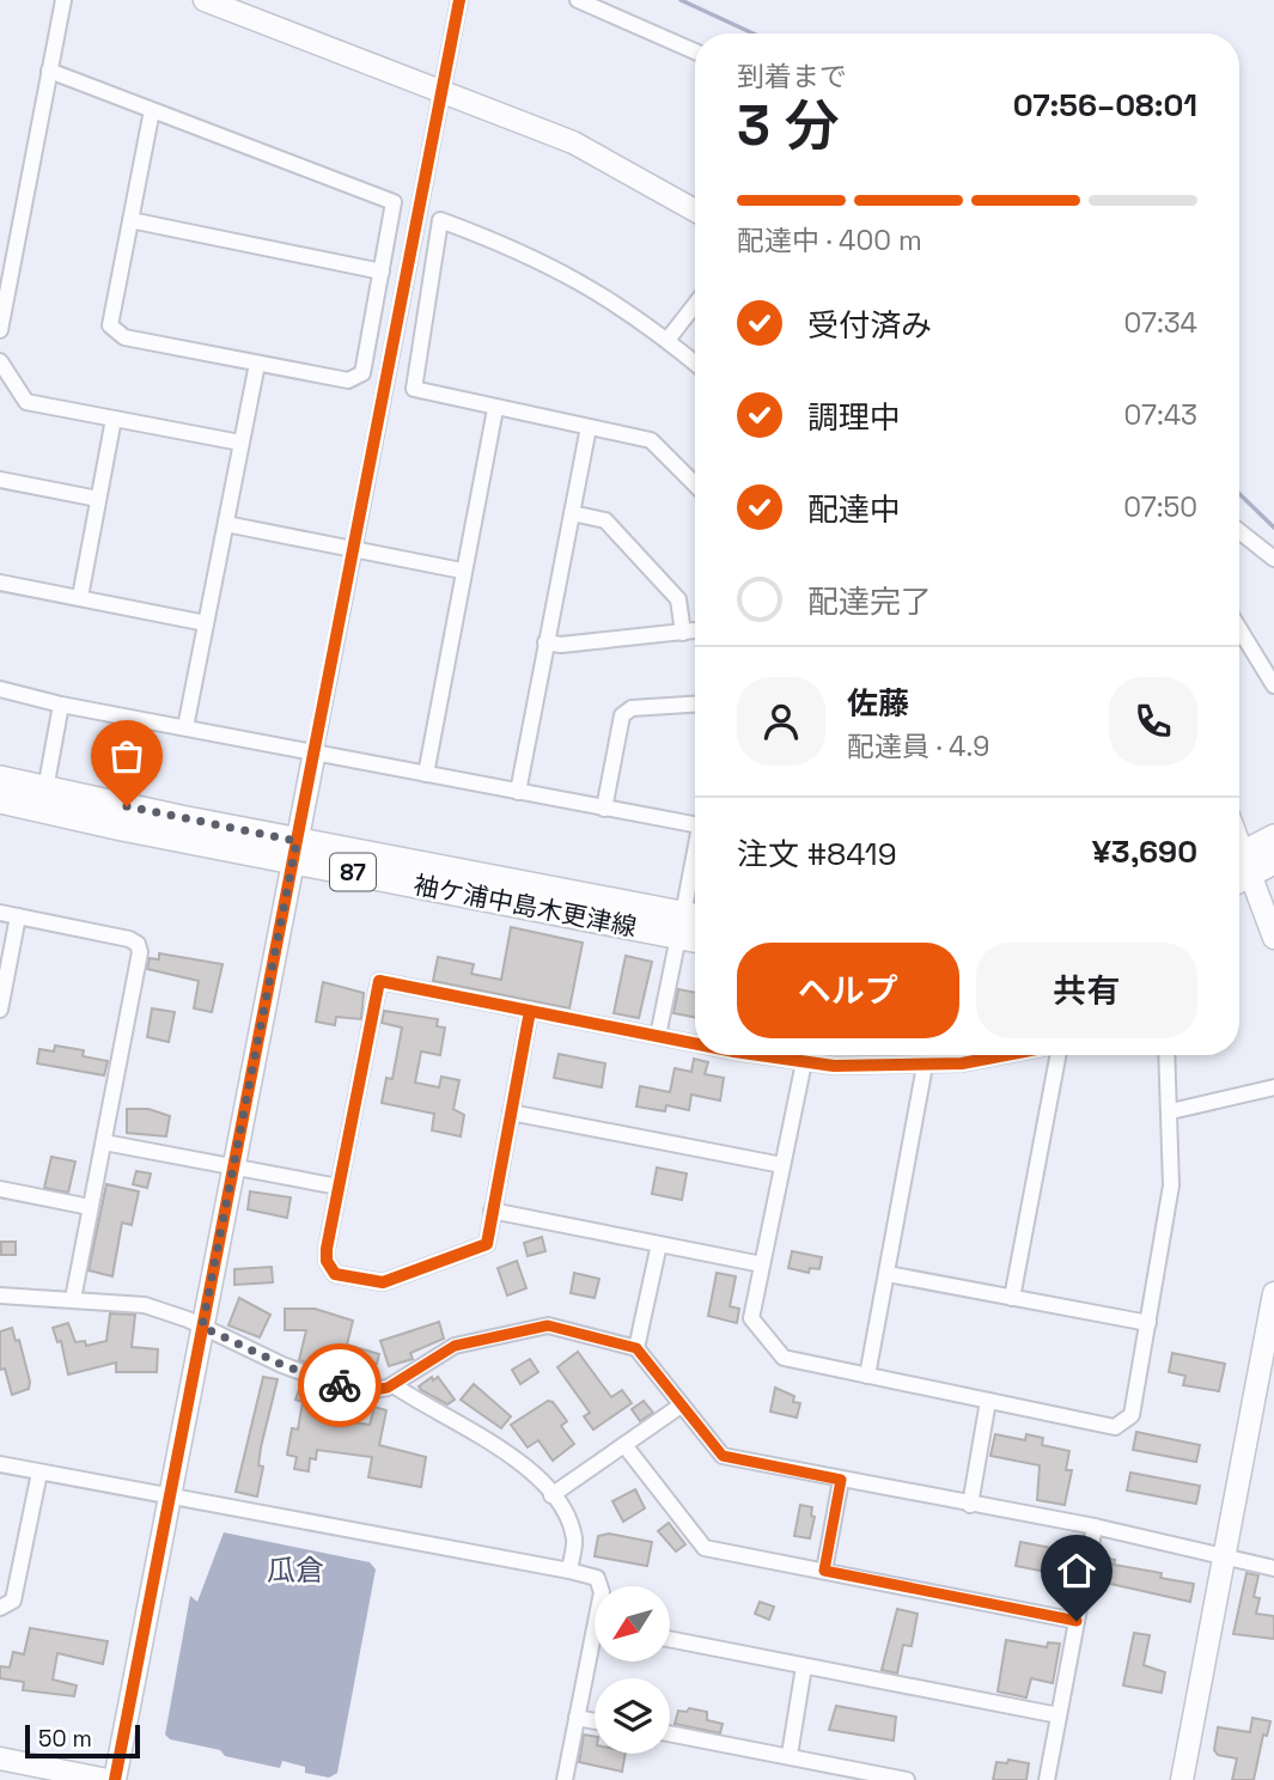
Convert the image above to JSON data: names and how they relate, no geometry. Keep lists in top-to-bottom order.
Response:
{
  "streets": {
    "main road": ["87", "袖ケ浦中島木更津線"]
  },
  "districts": ["瓜倉"],
  "scale_bar": "50 m",
  "north": "bottom left",
  "page": {
    "heading": ["3 分", "到着まで", "07:56–08:01"],
    "panel": [
      "佐藤",
      "配達員 · 4.9",
      "注文 #8419",
      "¥3,690"
    ],
    "bar": "配達中 · 400 m",
    "list": [
      ["受付済み", "07:34"],
      ["調理中", "07:43"],
      ["配達中", "07:50"],
      "配達完了"
    ],
    "buttons": ["ヘルプ", "共有"],
    "scale": "50 m"
  }
}
